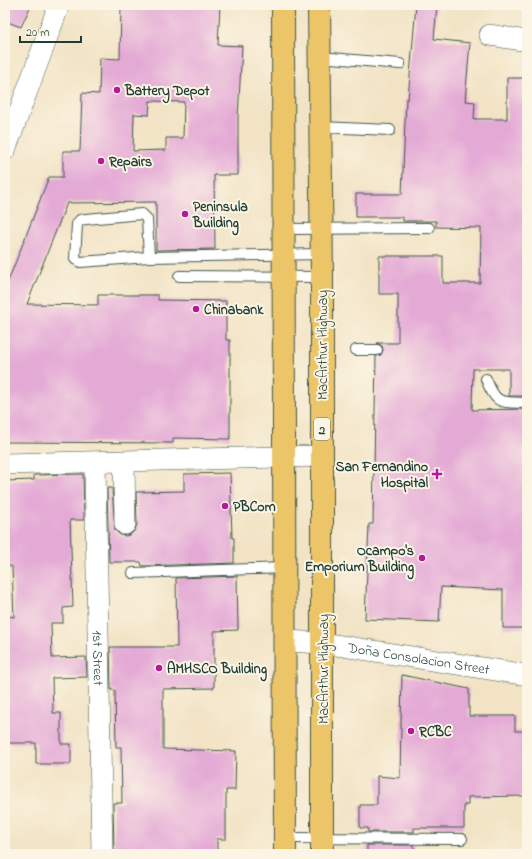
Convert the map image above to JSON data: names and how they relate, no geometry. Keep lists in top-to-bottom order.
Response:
{
  "streets": {
    "highway": ["MacArthur Highway", "2"],
    "street": ["Doña Consolacion Street", "1st Street"]
  },
  "crossings": [
    ["MacArthur Highway", "Doña Consolacion Street"]
  ],
  "places": {
    "other": [
      "Battery Depot",
      "Repairs",
      "Peninsula Building",
      "Chinabank",
      "PBCom",
      "Ocampo's Emporium Building",
      "AMHSCO Building",
      "RCBC"
    ],
    "health": ["San Fernandino Hospital"]
  },
  "scale_bar": "20 m"
}
